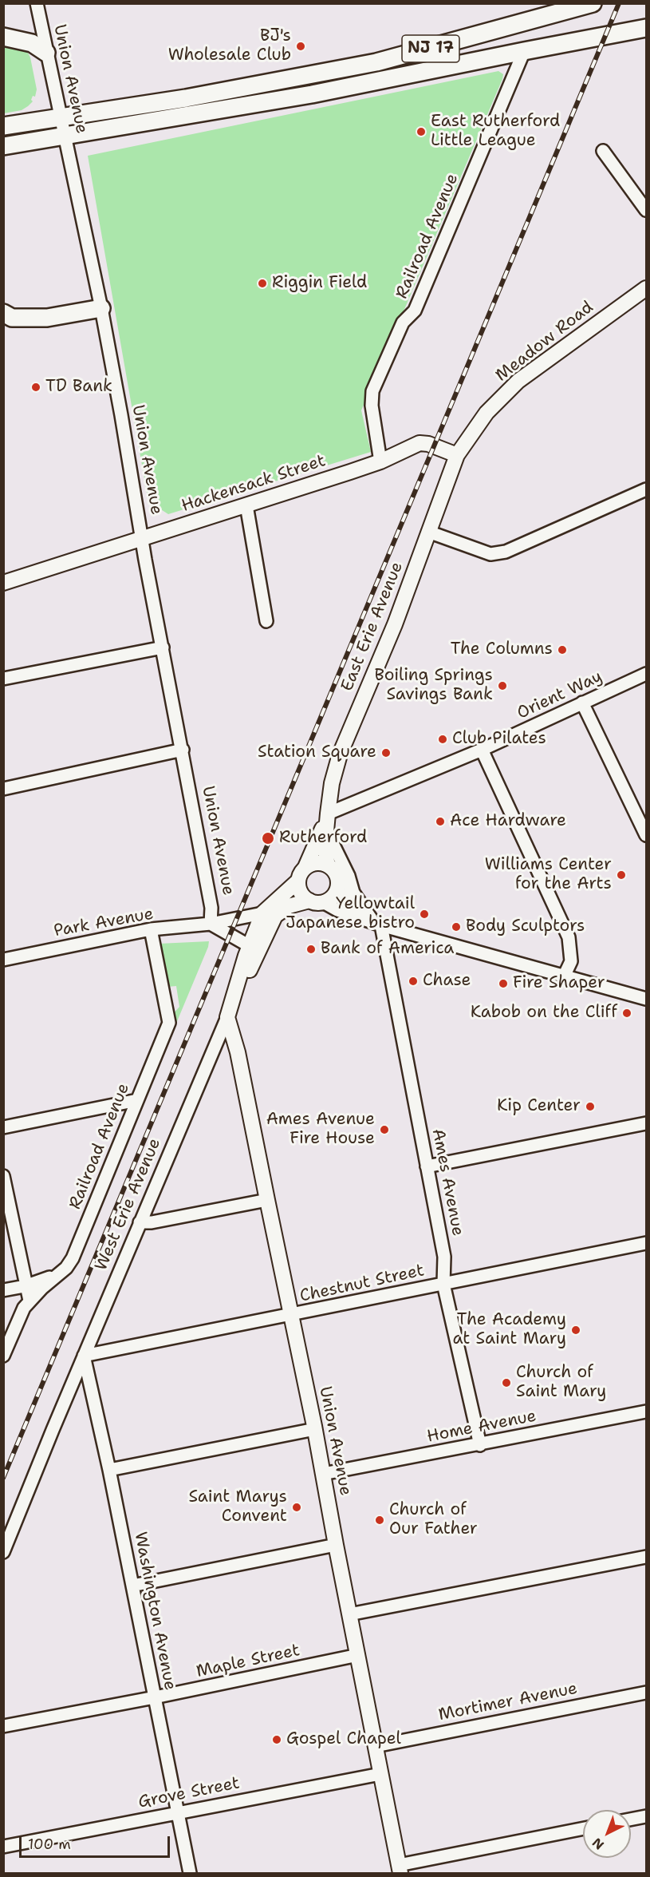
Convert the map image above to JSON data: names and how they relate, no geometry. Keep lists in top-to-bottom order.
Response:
{
  "streets": {
    "highway": ["NJ 17"],
    "main road": [
      "Union Avenue",
      "Meadow Road",
      "Hackensack Street",
      "East Erie Avenue",
      "West Erie Avenue"
    ],
    "street": [
      "Railroad Avenue",
      "Orient Way",
      "Park Avenue",
      "Ames Avenue",
      "Chestnut Street",
      "Home Avenue",
      "Washington Avenue",
      "Maple Street",
      "Mortimer Avenue",
      "Grove Street"
    ]
  },
  "crossings": [
    ["NJ 17", "Union Avenue"],
    ["NJ 17", "Railroad Avenue"],
    ["Union Avenue", "Hackensack Street"],
    ["Union Avenue", "Park Avenue"],
    ["Union Avenue", "West Erie Avenue"],
    ["Union Avenue", "Chestnut Street"],
    ["Union Avenue", "Home Avenue"],
    ["Union Avenue", "Maple Street"],
    ["Union Avenue", "Mortimer Avenue"],
    ["Union Avenue", "Grove Street"],
    ["Railroad Avenue", "Hackensack Street"],
    ["Railroad Avenue", "Park Avenue"],
    ["Meadow Road", "Hackensack Street"],
    ["Meadow Road", "East Erie Avenue"],
    ["Hackensack Street", "East Erie Avenue"],
    ["East Erie Avenue", "Orient Way"],
    ["East Erie Avenue", "West Erie Avenue"],
    ["Park Avenue", "West Erie Avenue"],
    ["Ames Avenue", "Chestnut Street"],
    ["Ames Avenue", "Home Avenue"],
    ["West Erie Avenue", "Chestnut Street"],
    ["West Erie Avenue", "Washington Avenue"],
    ["Chestnut Street", "Washington Avenue"],
    ["Washington Avenue", "Maple Street"],
    ["Washington Avenue", "Grove Street"]
  ],
  "places": [
    "BJ's Wholesale Club",
    "East Rutherford Little League",
    "Riggin Field",
    "TD Bank",
    "The Columns",
    "Boiling Springs Savings Bank",
    "Club Pilates",
    "Station Square",
    "Ace Hardware",
    "Rutherford",
    "Williams Center for the Arts",
    "Yellowtail Japanese bistro",
    "Body Sculptors",
    "Bank of America",
    "Chase",
    "Fire Shaper",
    "Kabob on the Cliff",
    "Kip Center",
    "Ames Avenue Fire House",
    "The Academy at Saint Mary",
    "Church of Saint Mary",
    "Saint Marys Convent",
    "Church of Our Father",
    "Gospel Chapel"
  ],
  "scale_bar": "100 m",
  "north": "bottom left"
}
